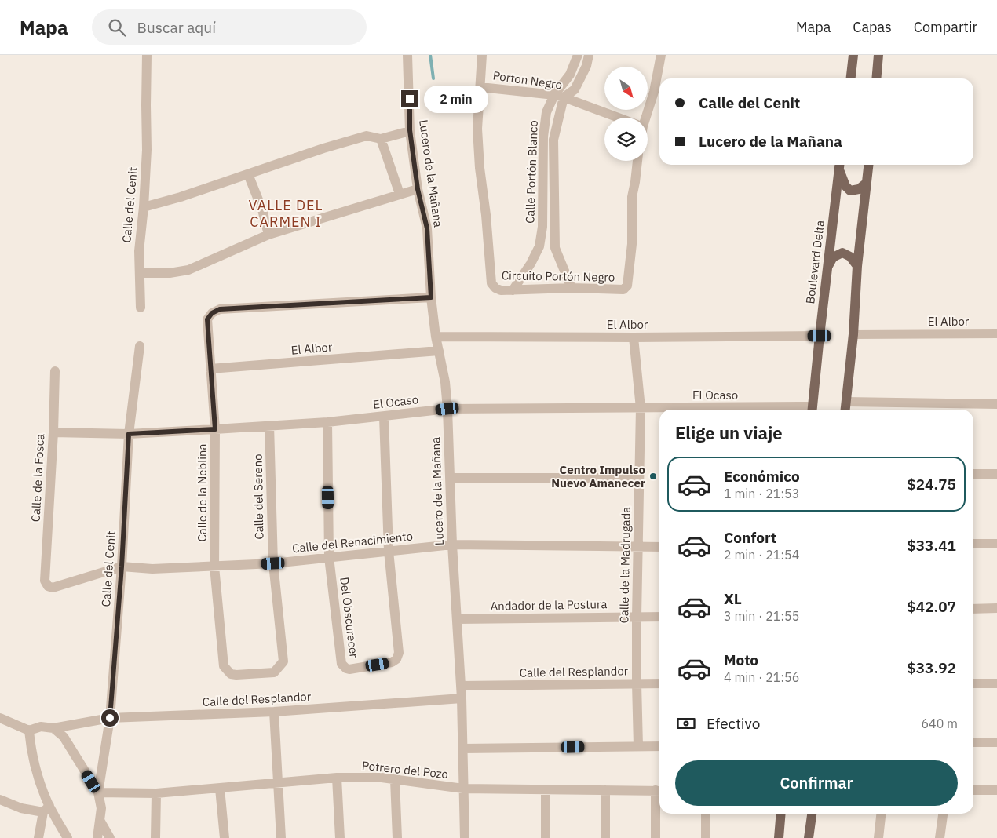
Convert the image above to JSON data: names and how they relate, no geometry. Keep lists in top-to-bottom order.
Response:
{
  "streets": {
    "main road": ["Boulevard Delta"],
    "street": [
      "Porton Negro",
      "Calle Portón Blanco",
      "Lucero de la Mañana",
      "Calle del Cenit",
      "Circuito Portón Negro",
      "El Albor",
      "El Ocaso",
      "Calle de la Fosca",
      "Calle de la Neblina",
      "Calle del Sereno",
      "Calle del Renacimiento",
      "Calle de la Madrugada",
      "Andador de la Postura",
      "Del Obscurecer",
      "Calle del Resplandor",
      "Potrero del Pozo"
    ]
  },
  "crossings": [
    ["Porton Negro", "Calle Portón Blanco"],
    ["Porton Negro", "Circuito Portón Negro"],
    ["Calle Portón Blanco", "Circuito Portón Negro"],
    ["Lucero de la Mañana", "El Albor"],
    ["Lucero de la Mañana", "El Ocaso"],
    ["Lucero de la Mañana", "Calle de la Neblina"],
    ["Lucero de la Mañana", "Calle del Renacimiento"],
    ["Lucero de la Mañana", "Andador de la Postura"],
    ["Lucero de la Mañana", "Calle del Resplandor"],
    ["Lucero de la Mañana", "Potrero del Pozo"],
    ["Calle del Cenit", "El Ocaso"],
    ["Calle del Cenit", "Calle del Renacimiento"],
    ["Calle del Cenit", "Calle del Resplandor"],
    ["Calle del Cenit", "Potrero del Pozo"],
    ["Boulevard Delta", "El Albor"],
    ["El Albor", "Calle de la Neblina"],
    ["El Albor", "Calle de la Madrugada"],
    ["El Ocaso", "Calle de la Fosca"],
    ["El Ocaso", "Calle de la Neblina"],
    ["El Ocaso", "Calle del Sereno"],
    ["El Ocaso", "Calle de la Madrugada"],
    ["El Ocaso", "Del Obscurecer"],
    ["Calle de la Fosca", "Calle del Renacimiento"],
    ["Calle de la Neblina", "Calle del Sereno"],
    ["Calle de la Neblina", "Calle del Renacimiento"],
    ["Calle del Sereno", "Calle del Renacimiento"],
    ["Calle del Renacimiento", "Calle de la Madrugada"],
    ["Calle del Renacimiento", "Del Obscurecer"],
    ["Calle de la Madrugada", "Andador de la Postura"],
    ["Calle de la Madrugada", "Calle del Resplandor"]
  ],
  "districts": ["VALLE DEL CARMEN I"],
  "places": ["Centro Impulso Nuevo Amanecer"],
  "north": "bottom right",
  "page": {
    "header": "Mapa",
    "search": "Buscar aquí",
    "nav": ["Mapa", "Capas", "Compartir"],
    "banner": ["Calle del Cenit", "Lucero de la Mañana"],
    "bubble": "2 min",
    "heading": "Elige un viaje",
    "list": [
      {
        "name": "Económico",
        "note": "1 min · 21:53",
        "value": "$24.75"
      },
      {
        "name": "Confort",
        "note": "2 min · 21:54",
        "value": "$33.41"
      },
      {
        "name": "XL",
        "note": "3 min · 21:55",
        "value": "$42.07"
      },
      {
        "name": "Moto",
        "note": "4 min · 21:56",
        "value": "$33.92"
      }
    ],
    "pay": ["Efectivo", "640 m"],
    "buttons": "Confirmar"
  }
}
